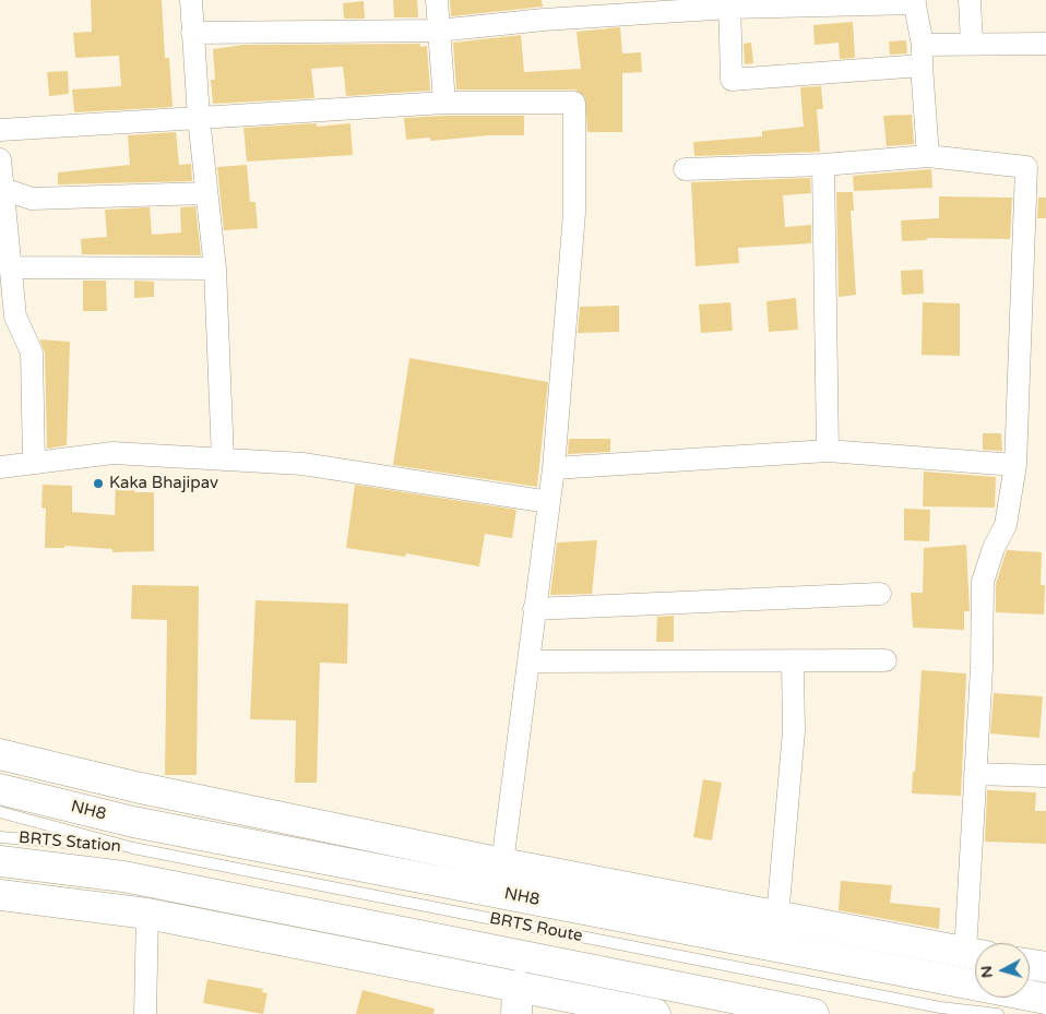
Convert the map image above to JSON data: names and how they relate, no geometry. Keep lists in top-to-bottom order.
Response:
{
  "streets": {
    "main road": ["NH8"],
    "lane": ["BRTS Station", "BRTS Route"]
  },
  "crossings": [
    ["BRTS Station", "BRTS Route"]
  ],
  "places": ["Kaka Bhajipav"],
  "north": "left"
}
